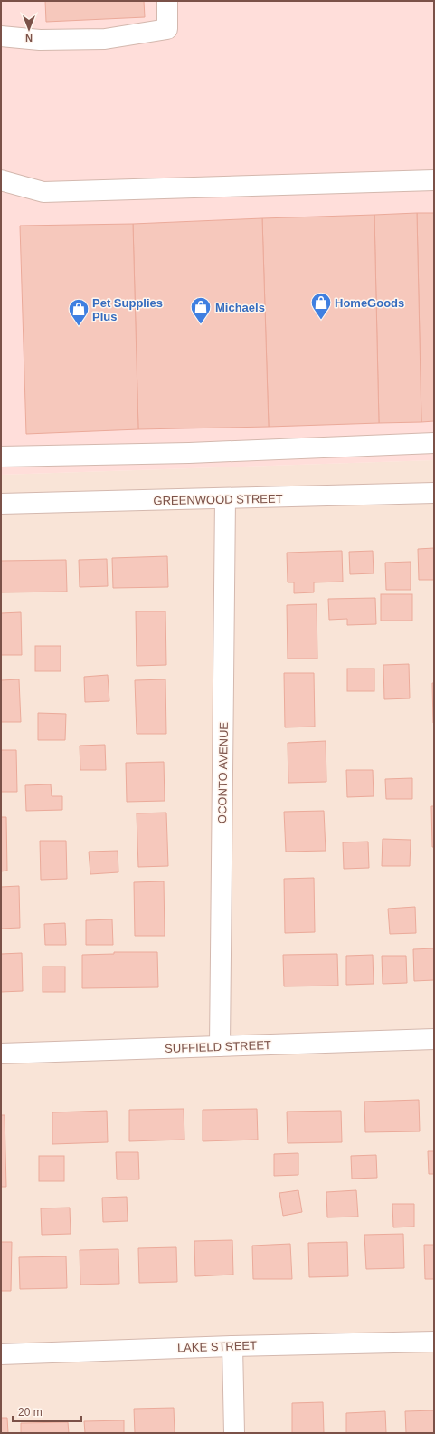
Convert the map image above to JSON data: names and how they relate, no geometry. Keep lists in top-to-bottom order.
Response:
{
  "streets": {
    "street": [
      "GREENWOOD STREET",
      "OCONTO AVENUE",
      "SUFFIELD STREET",
      "LAKE STREET"
    ]
  },
  "crossings": [
    ["GREENWOOD STREET", "OCONTO AVENUE"],
    ["OCONTO AVENUE", "SUFFIELD STREET"]
  ],
  "places": {
    "shop": ["HomeGoods", "Michaels", "Pet Supplies Plus"]
  },
  "scale_bar": "20 m",
  "north": "bottom"
}
